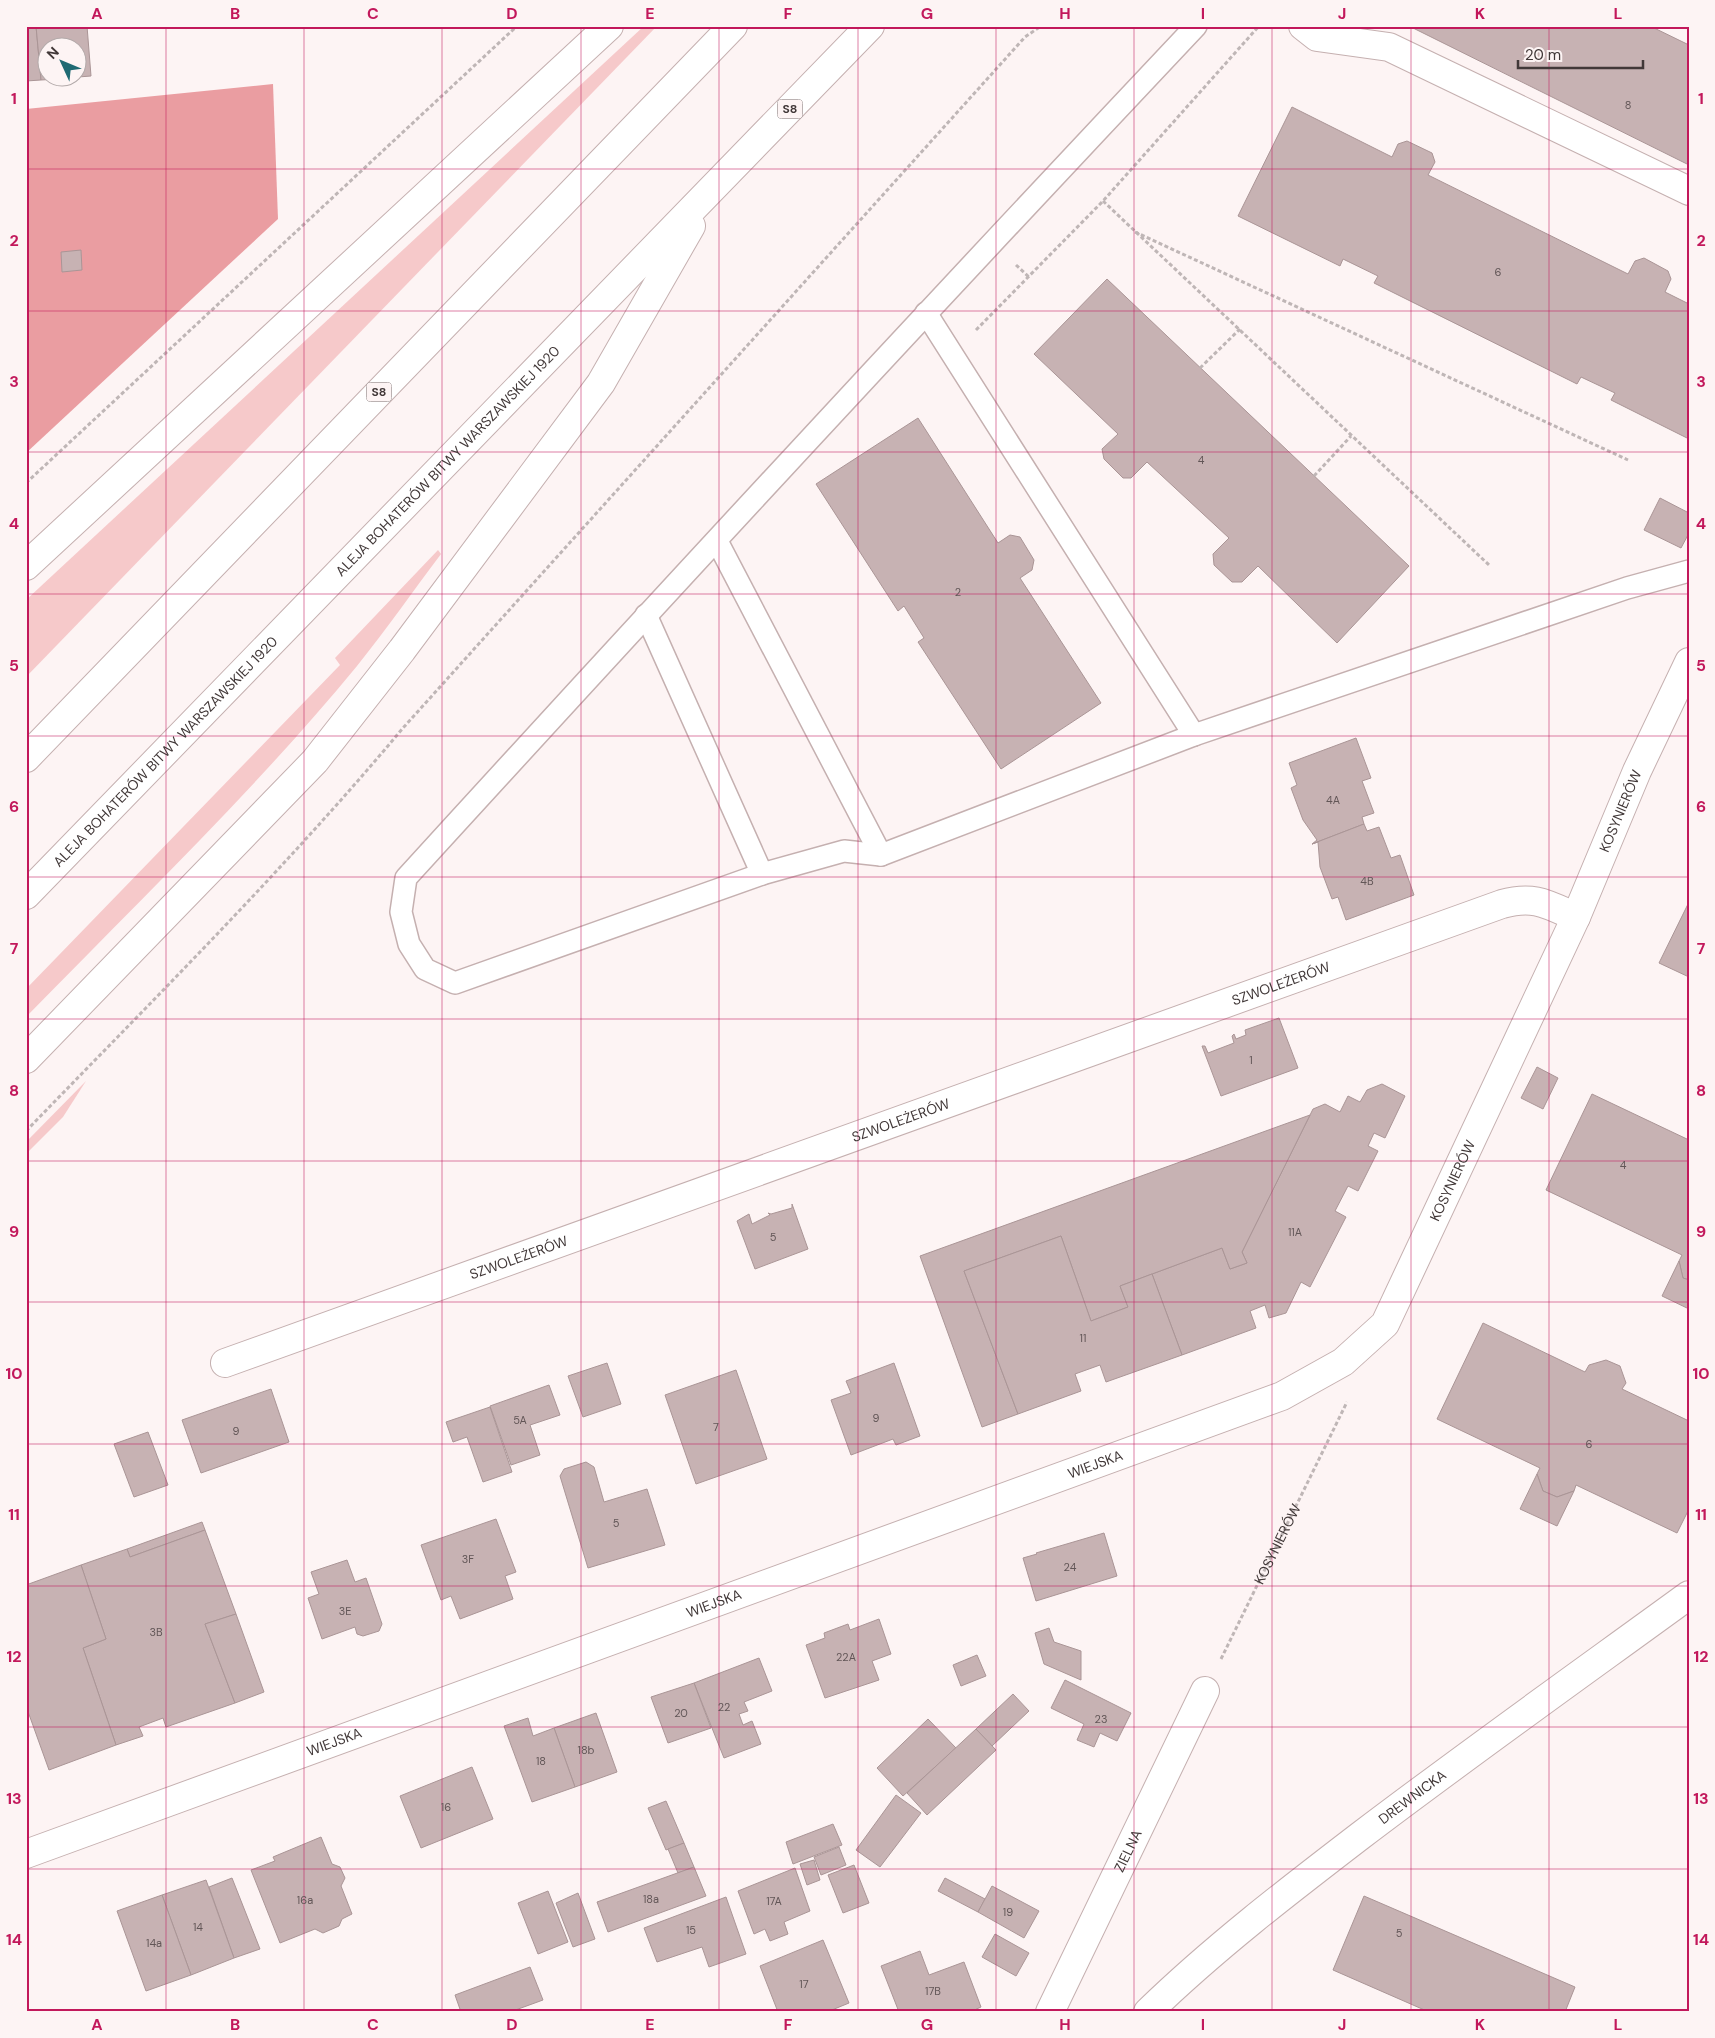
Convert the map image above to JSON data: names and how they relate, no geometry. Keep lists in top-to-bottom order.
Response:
{
  "streets": {
    "main road": [
      "S8",
      "ALEJA BOHATERÓW BITWY WARSZAWSKIEJ 1920",
      "KOSYNIERÓW",
      "SZWOLEŻERÓW",
      "WIEJSKA",
      "DREWNICKA",
      "ZIELNA"
    ]
  },
  "crossings": [
    ["KOSYNIERÓW", "SZWOLEŻERÓW"],
    ["KOSYNIERÓW", "WIEJSKA"],
    ["KOSYNIERÓW", "ZIELNA"]
  ],
  "house_numbers": [
    "8",
    "6",
    "4",
    "2",
    "4A",
    "4B",
    "1",
    "4",
    "11A",
    "5",
    "11",
    "9",
    "5A",
    "7",
    "9",
    "6",
    "5",
    "3F",
    "24",
    "3E",
    "3B",
    "22A",
    "22",
    "20",
    "23",
    "18b",
    "18",
    "16",
    "18a",
    "16a",
    "17A",
    "19",
    "14",
    "15",
    "5",
    "14a",
    "17",
    "17B"
  ],
  "scale_bar": "20 m",
  "north": "top left",
  "grid": {
    "columns": [
      "A",
      "B",
      "C",
      "D",
      "E",
      "F",
      "G",
      "H",
      "I",
      "J",
      "K",
      "L"
    ],
    "rows": [
      "1",
      "2",
      "3",
      "4",
      "5",
      "6",
      "7",
      "8",
      "9",
      "10",
      "11",
      "12",
      "13",
      "14"
    ]
  }
}
